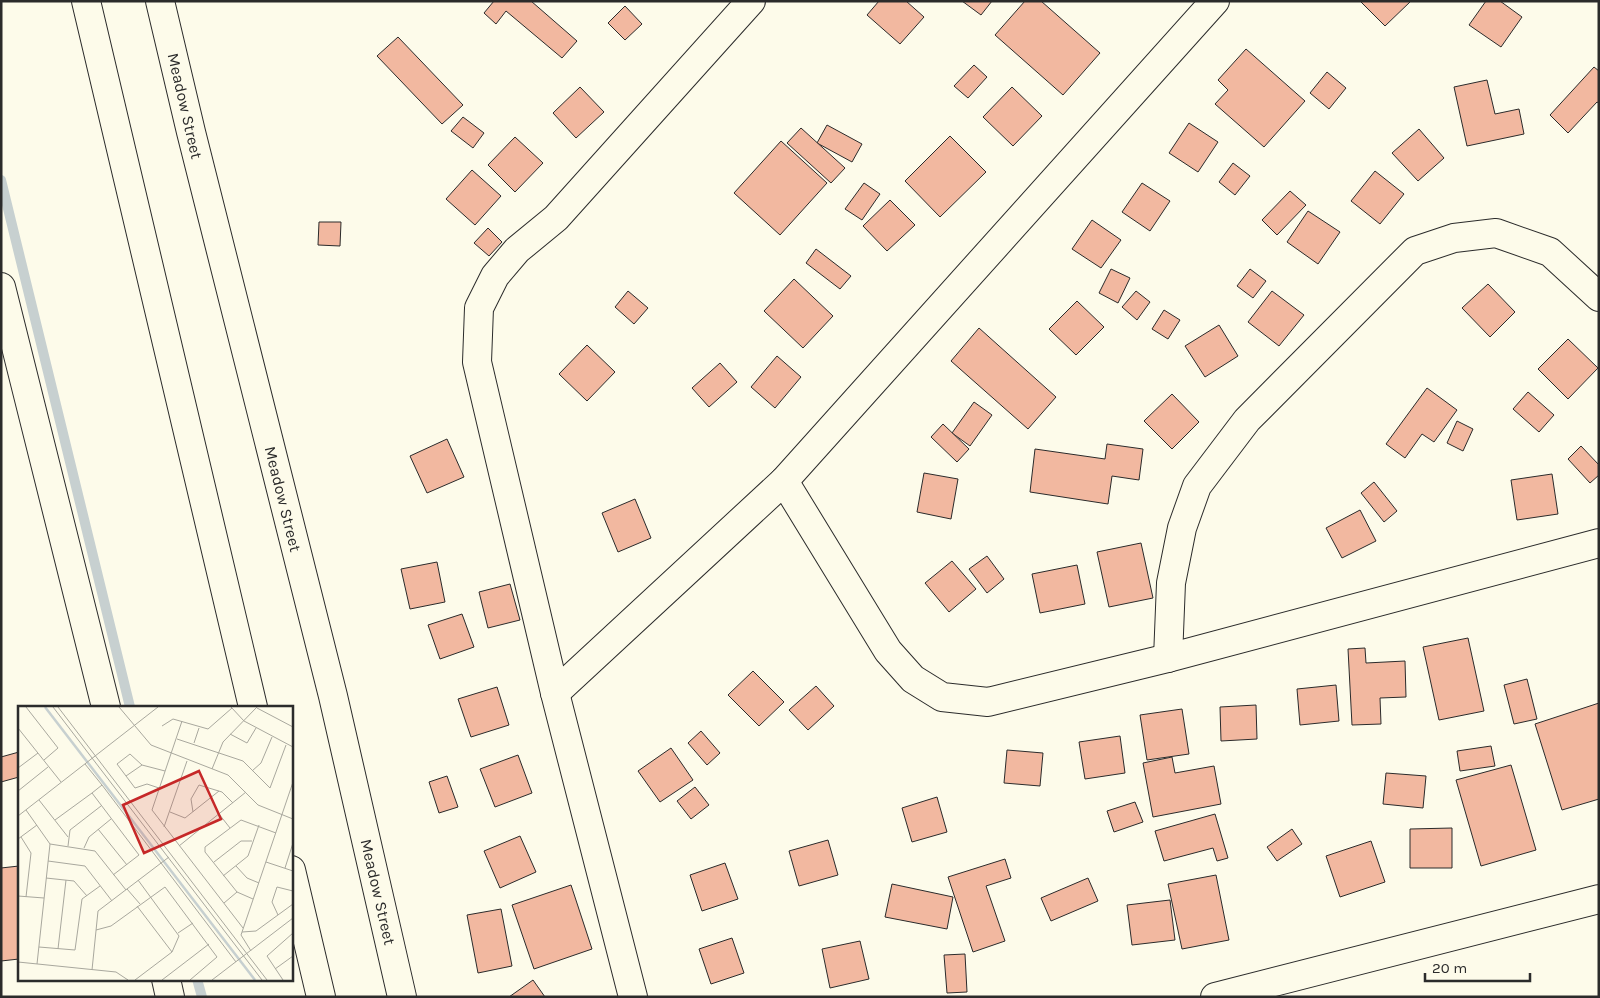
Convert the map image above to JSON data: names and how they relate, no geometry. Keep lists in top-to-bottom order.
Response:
{
  "streets": {
    "street": ["Meadow Street"]
  },
  "scale_bar": "20 m"
}
